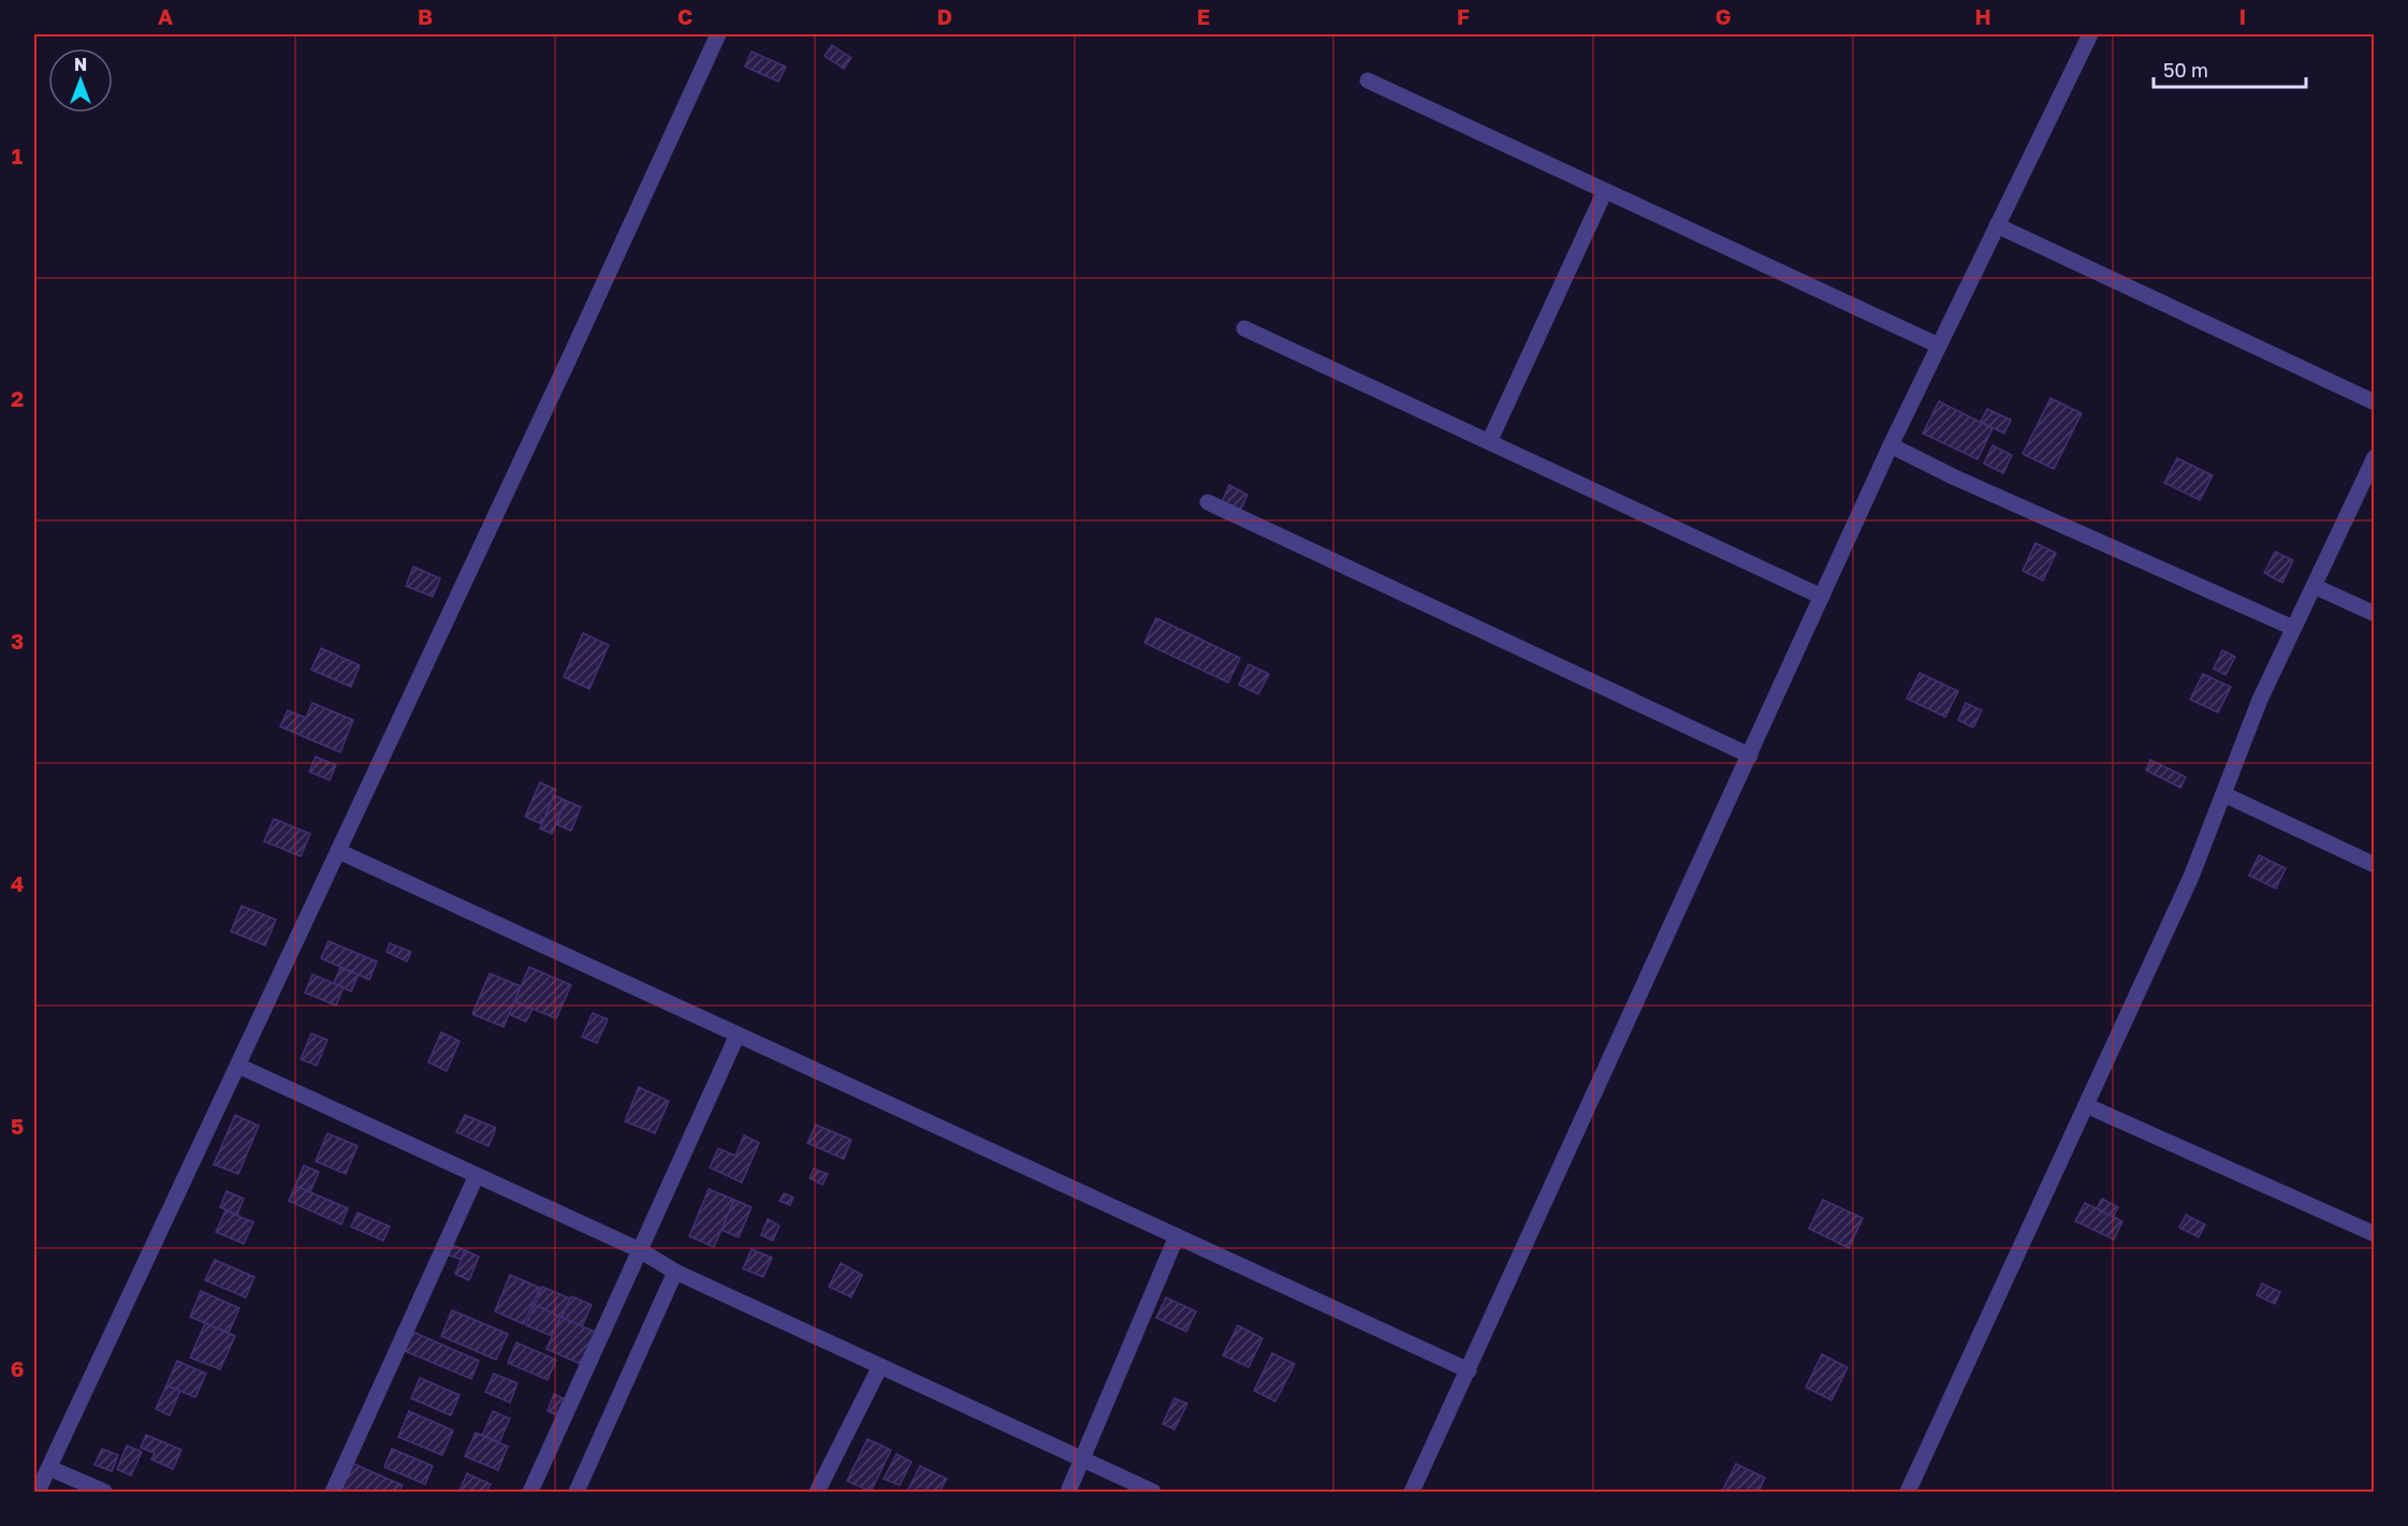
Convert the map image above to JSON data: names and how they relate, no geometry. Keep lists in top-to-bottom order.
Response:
{
  "scale_bar": "50 m",
  "north": "top",
  "grid": {
    "columns": [
      "A",
      "B",
      "C",
      "D",
      "E",
      "F",
      "G",
      "H",
      "I"
    ],
    "rows": [
      "1",
      "2",
      "3",
      "4",
      "5",
      "6"
    ]
  }
}
